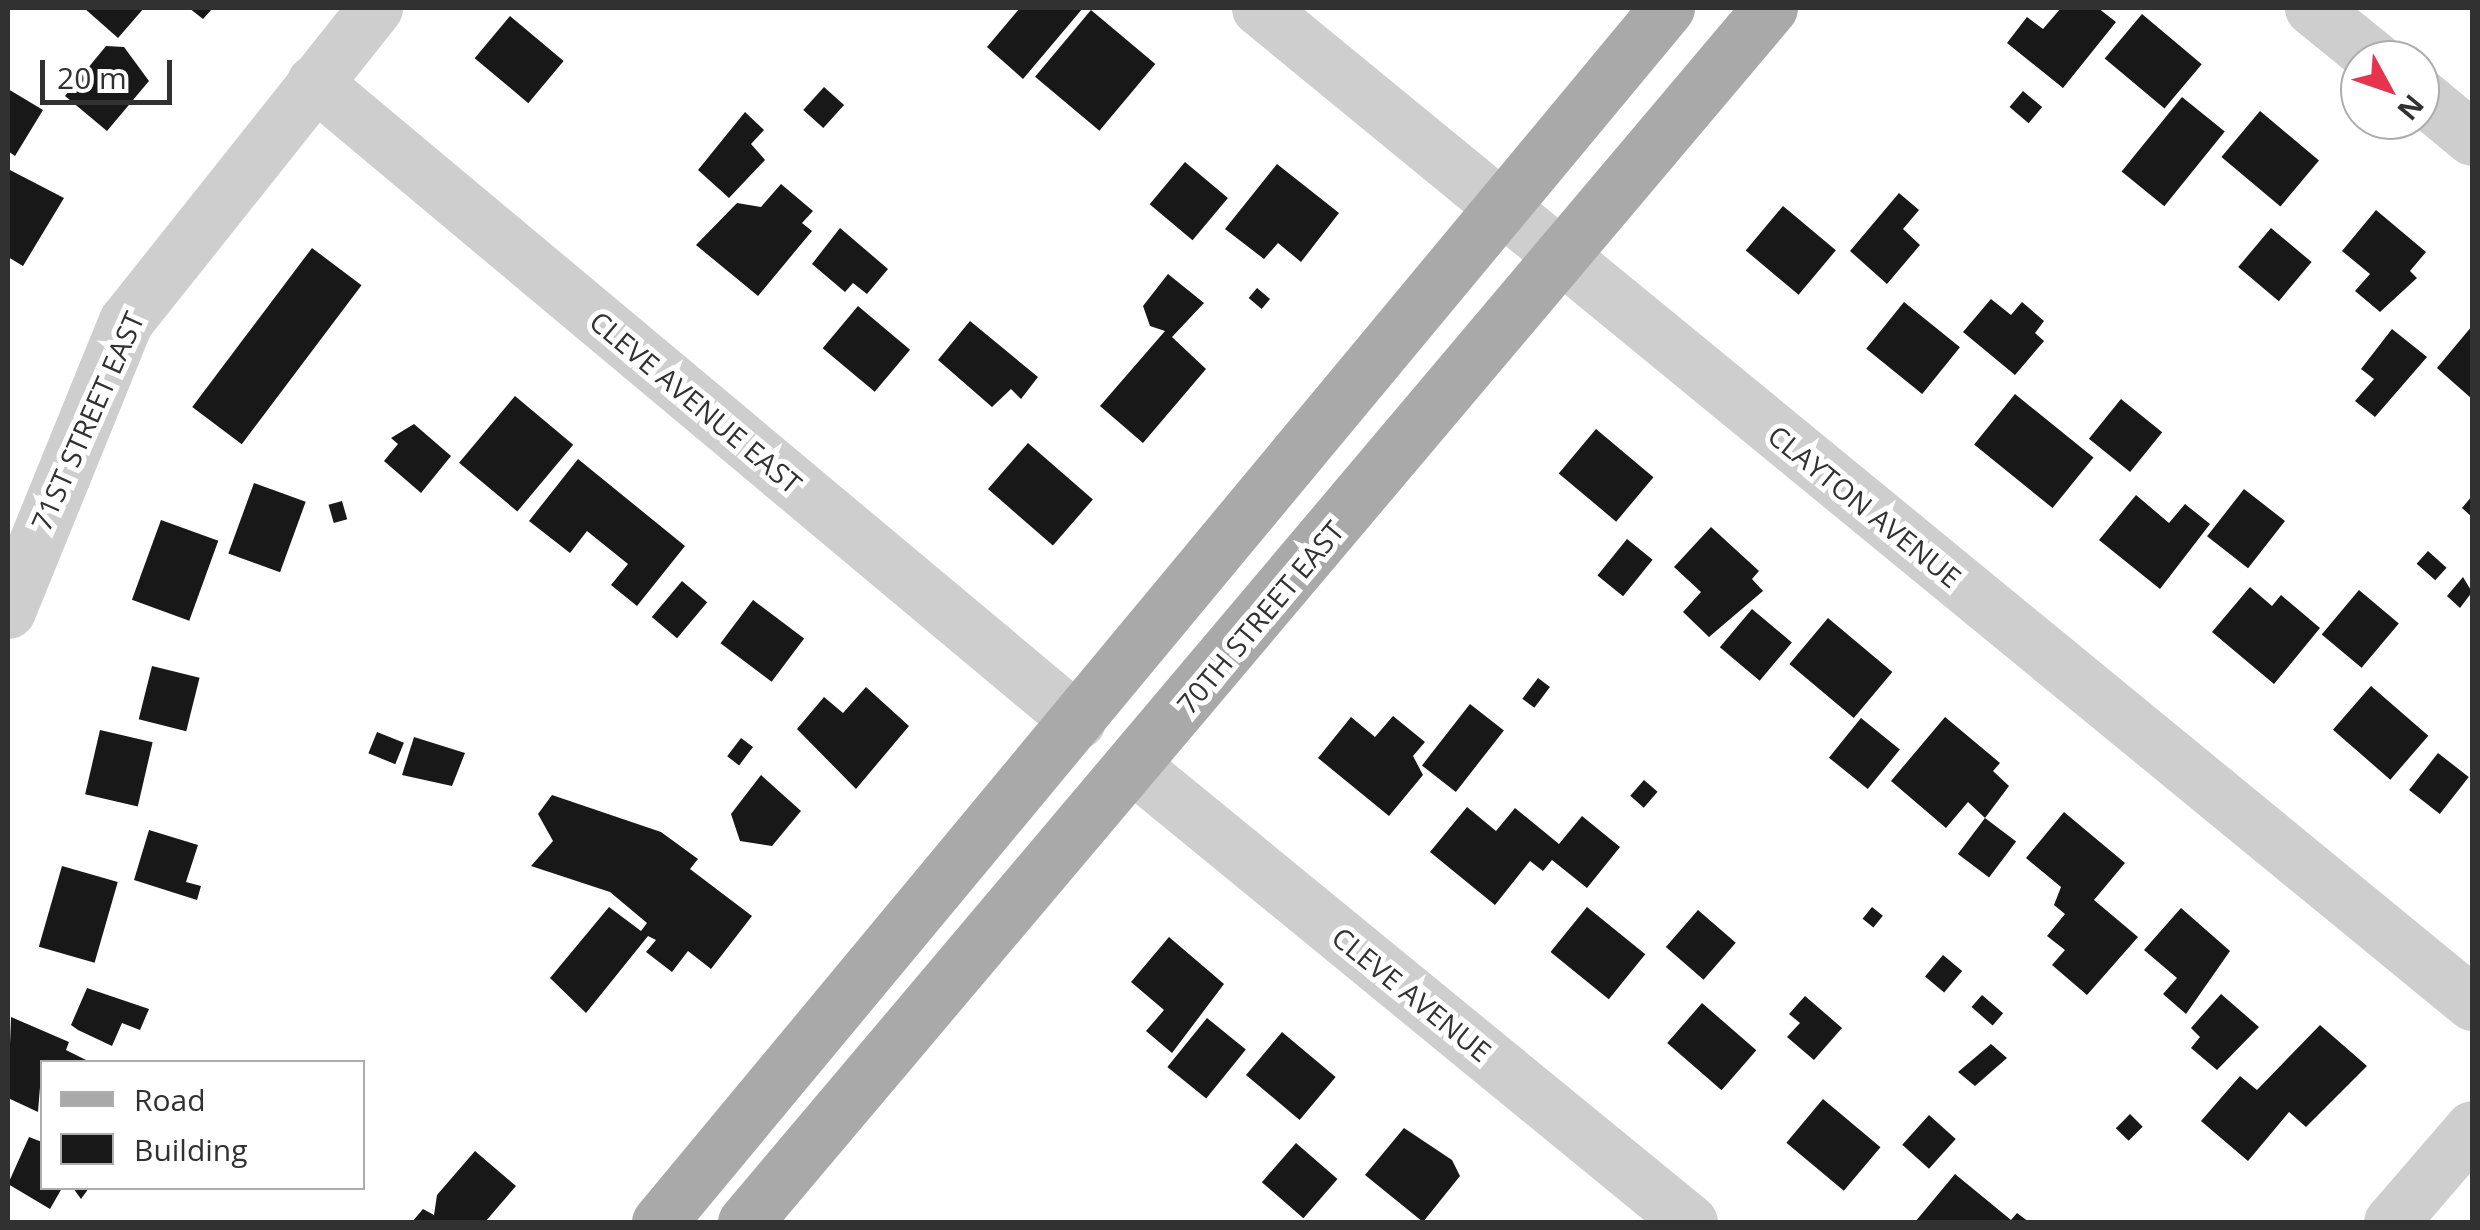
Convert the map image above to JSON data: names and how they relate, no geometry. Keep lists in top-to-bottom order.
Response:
{
  "streets": {
    "main road": ["70TH STREET EAST"],
    "street": [
      "CLEVE AVENUE EAST",
      "71ST STREET EAST",
      "CLAYTON AVENUE",
      "CLEVE AVENUE"
    ]
  },
  "crossings": [
    ["CLEVE AVENUE EAST", "71ST STREET EAST"],
    ["CLAYTON AVENUE", "70TH STREET EAST"],
    ["70TH STREET EAST", "CLEVE AVENUE"]
  ],
  "legend": ["Road", "Building"],
  "scale_bar": "20 m",
  "north": "bottom right"
}
